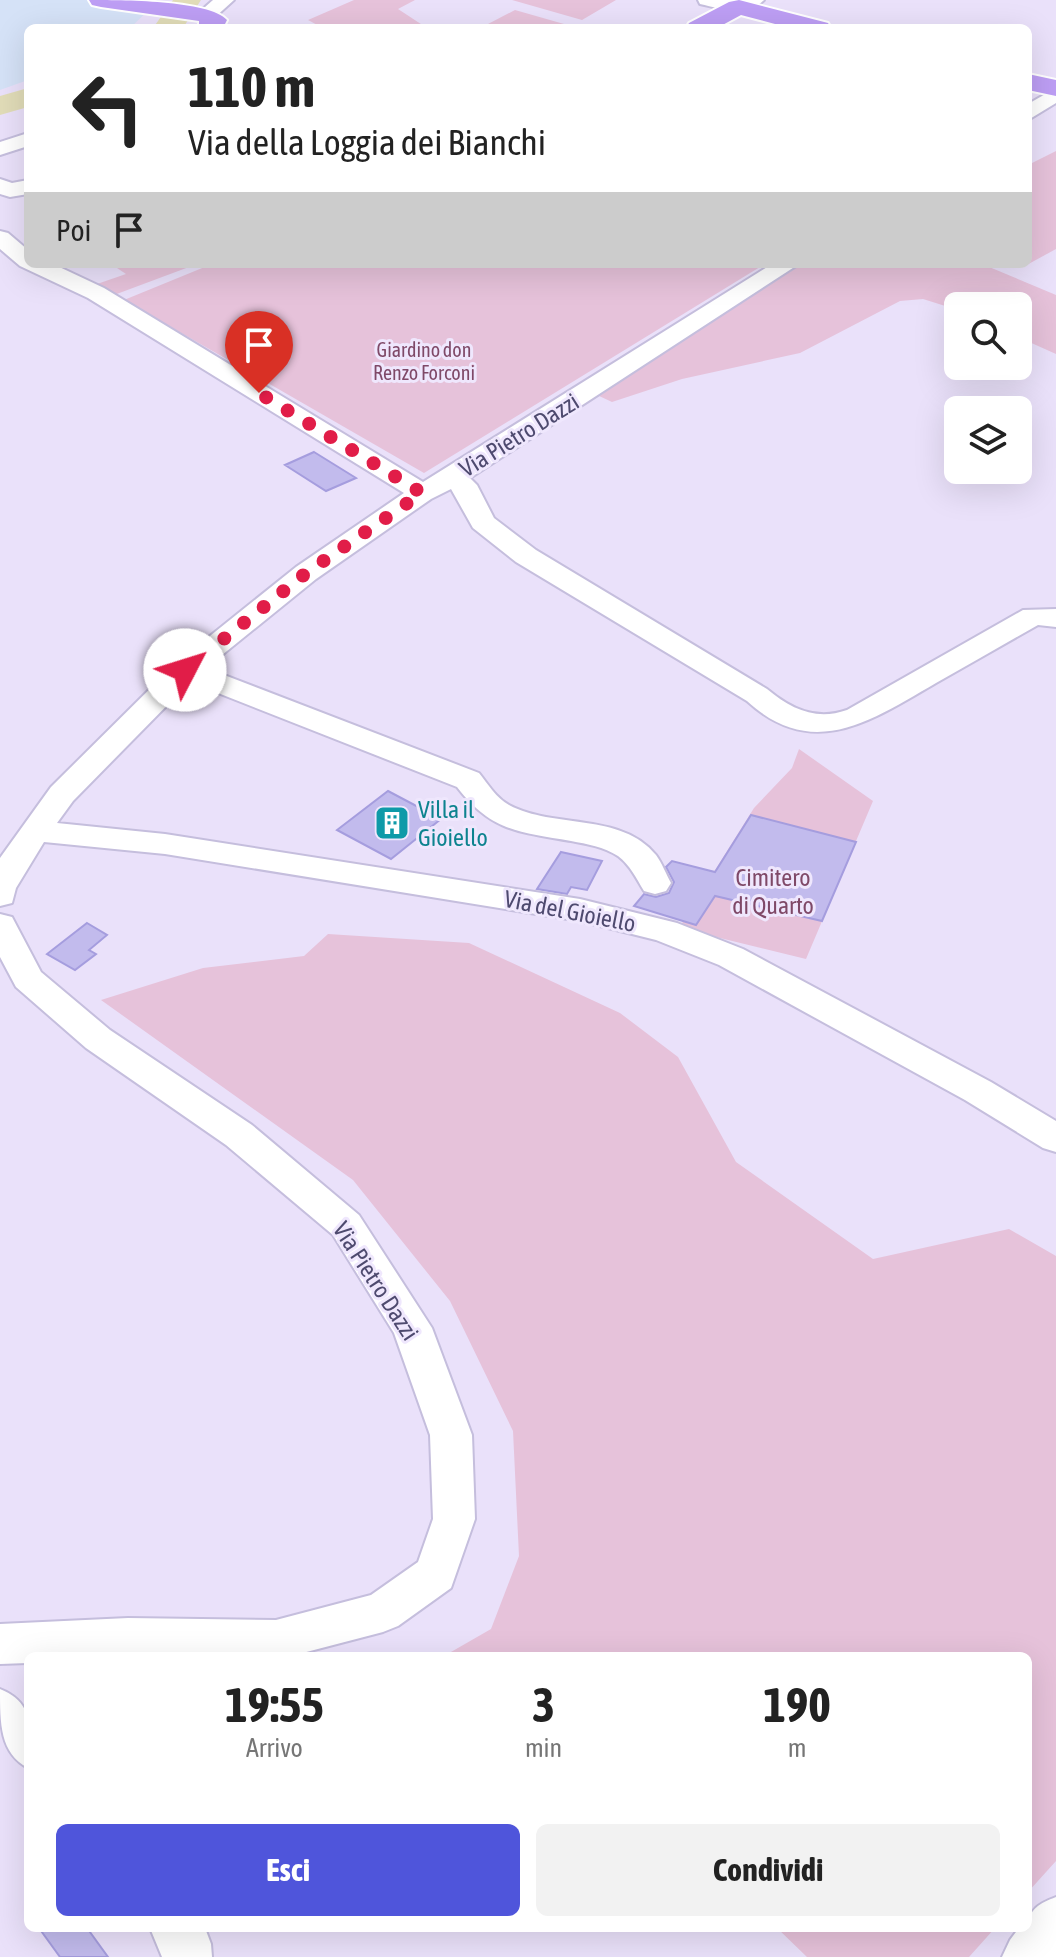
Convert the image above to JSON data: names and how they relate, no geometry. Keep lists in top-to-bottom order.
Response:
{
  "streets": {
    "street": ["Via Pietro Dazzi", "Via del Gioiello"]
  },
  "crossings": [
    ["Via Pietro Dazzi", "Via del Gioiello"]
  ],
  "parks": ["Giardino don Renzo Forconi", "Cimitero di Quarto"],
  "places": {
    "building": ["Villa il Gioiello"]
  },
  "page": {
    "turn": ["110 m", "Via della Loggia dei Bianchi"],
    "then": "Poi",
    "eta": [
      "19:55",
      "Arrivo",
      "3",
      "min",
      "190",
      "m"
    ],
    "buttons": ["Esci", "Condividi"]
  }
}
